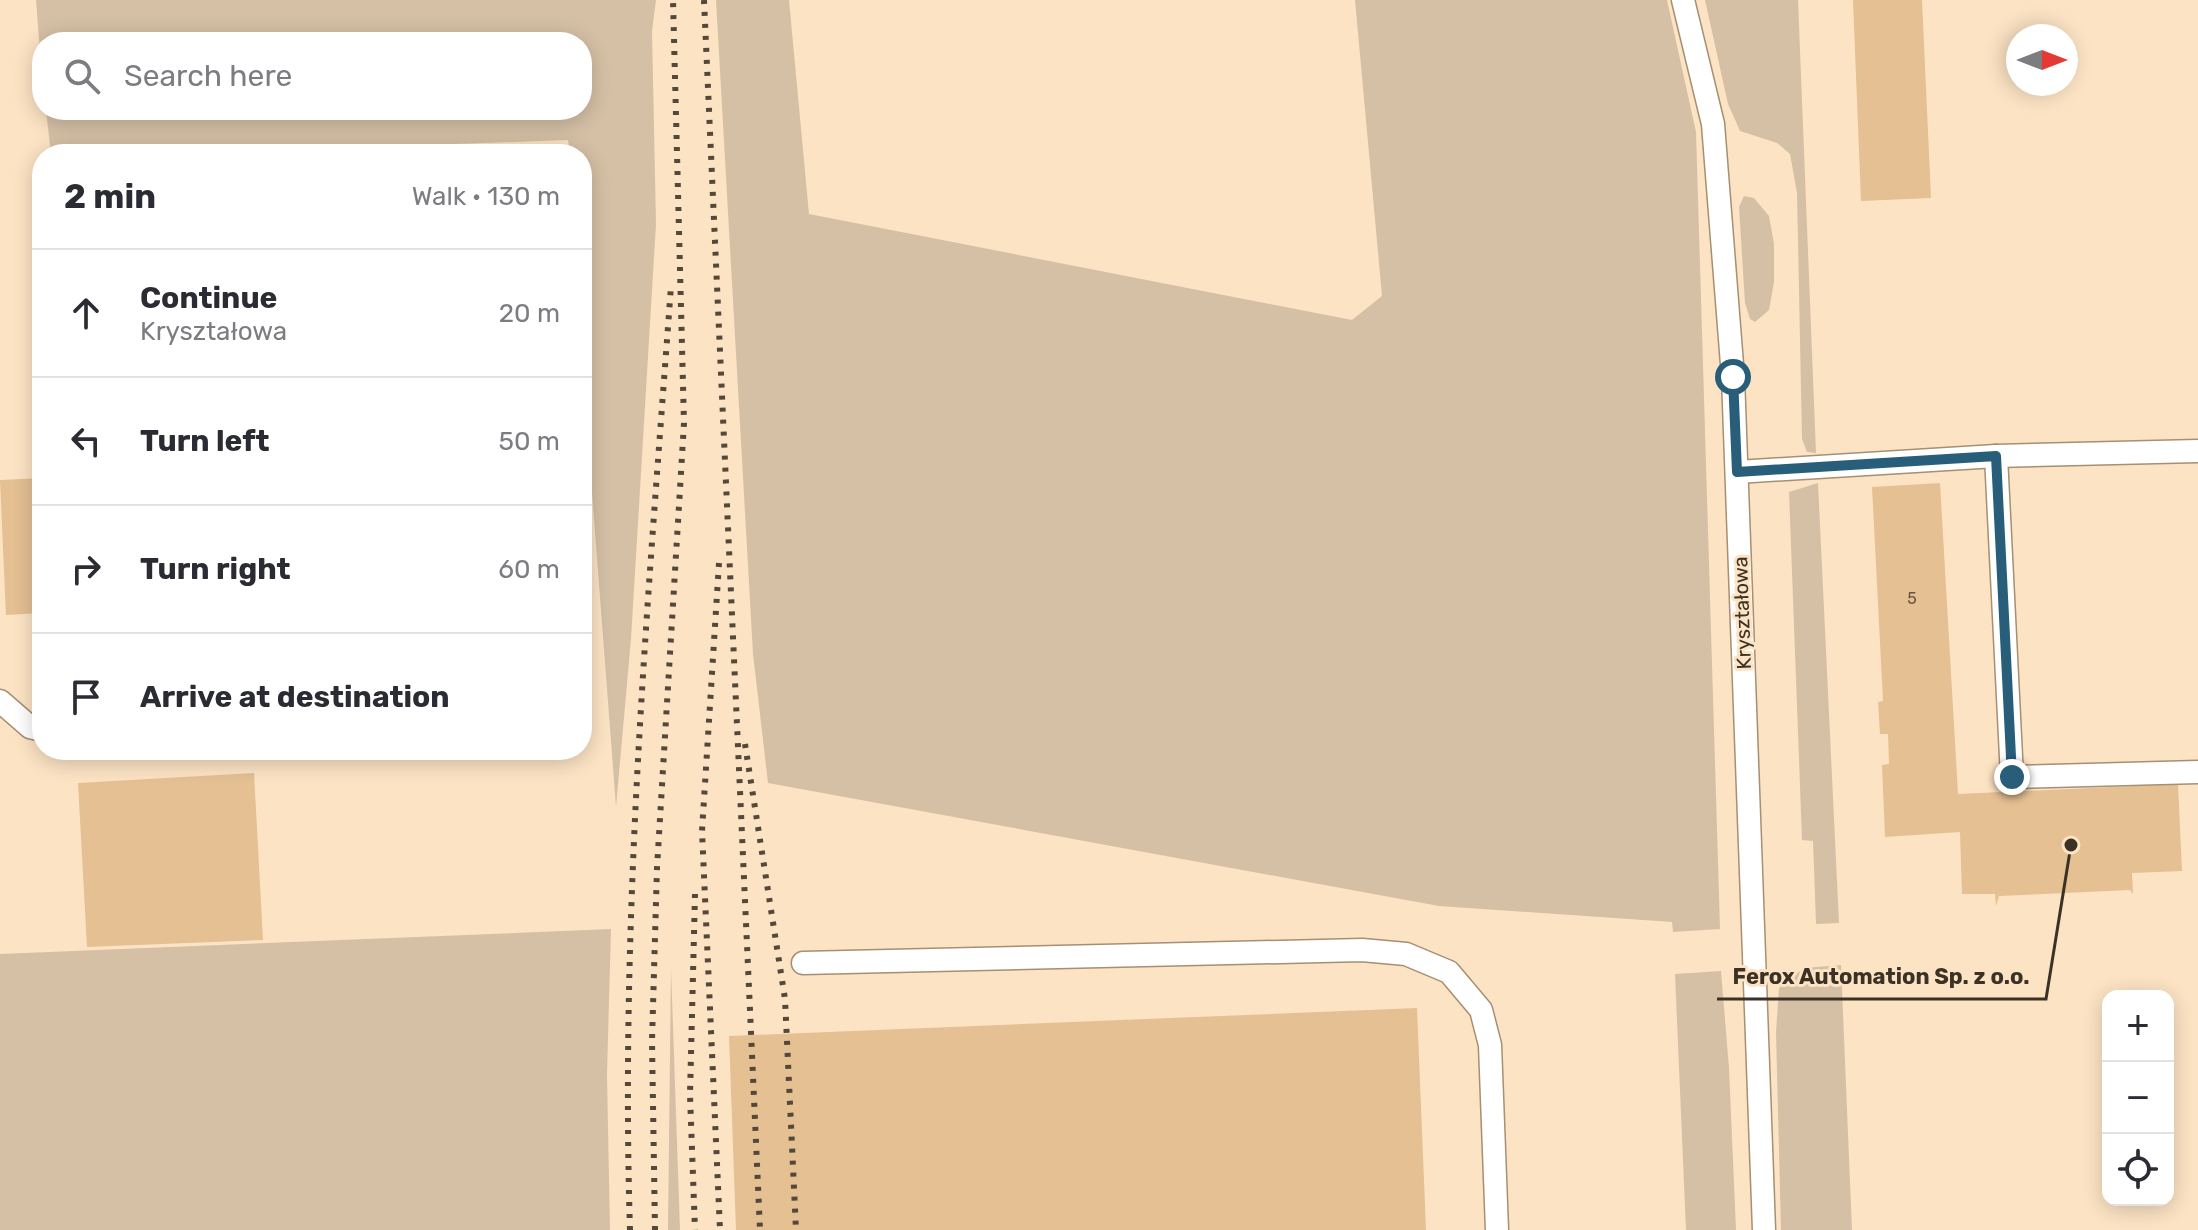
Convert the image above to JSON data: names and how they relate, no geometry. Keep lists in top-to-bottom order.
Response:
{
  "streets": {
    "lane": ["Kryształowa"]
  },
  "places": ["Ferox Automation Sp. z o.o."],
  "house_numbers": ["5"],
  "north": "right",
  "page": {
    "search": "Search here",
    "heading": ["2 min", "Walk · 130 m"],
    "list": [
      ["Continue", "Kryształowa", "20 m"],
      ["Turn left", "50 m"],
      ["Turn right", "60 m"],
      "Arrive at destination"
    ],
    "map_buttons": ["+", "−"]
  }
}
